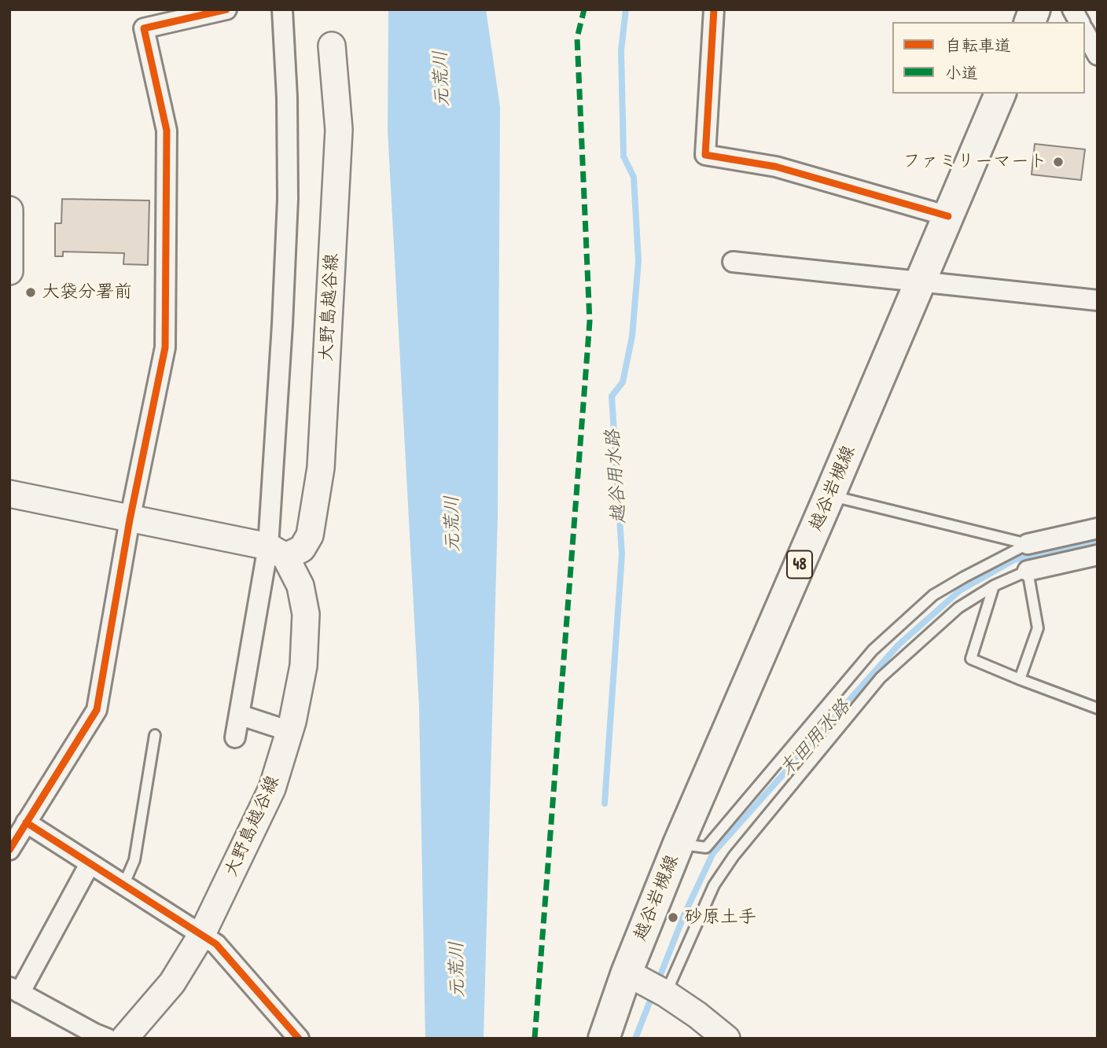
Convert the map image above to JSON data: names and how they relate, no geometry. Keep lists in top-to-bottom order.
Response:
{
  "streets": {
    "main road": ["大野島越谷線", "越谷岩槻線", "48"]
  },
  "water": ["元荒川", "越谷用水路", "末田用水路"],
  "places": ["ファミリーマート", "大袋分署前", "砂原土手"],
  "legend": ["自転車道", "小道"]
}
